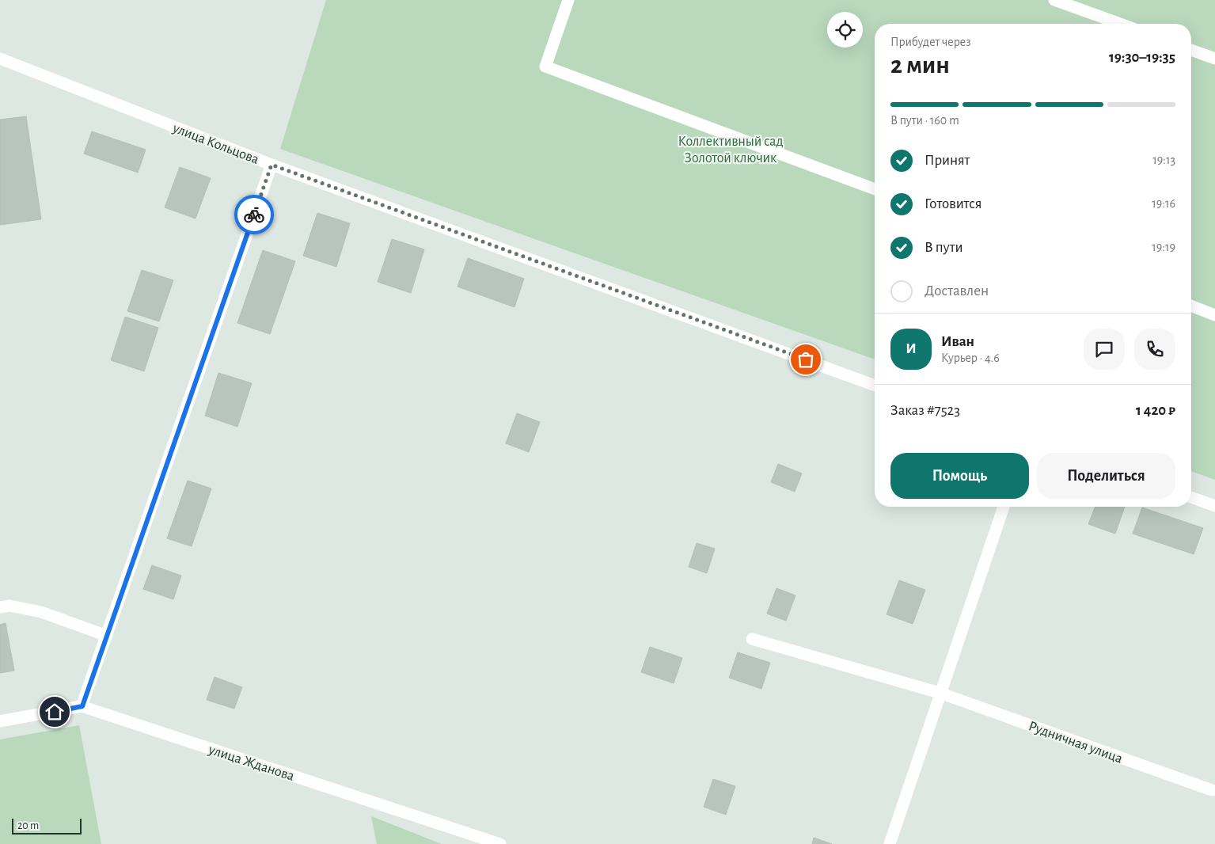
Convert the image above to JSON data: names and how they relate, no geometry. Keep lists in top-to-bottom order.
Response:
{
  "streets": {
    "street": ["улица Кольцова", "Рудничная улица", "улица Жданова"]
  },
  "parks": ["Коллективный сад Золотой ключик"],
  "scale_bar": "20 m",
  "page": {
    "heading": ["2 мин", "Прибудет через", "19:30–19:35"],
    "panel": [
      "Иван",
      "Курьер · 4.6",
      "Заказ #7523",
      "1 420 ₽"
    ],
    "bar": "В пути · 160 m",
    "list": [
      ["Принят", "19:13"],
      ["Готовится", "19:16"],
      ["В пути", "19:19"],
      "Доставлен"
    ],
    "round": "И",
    "buttons": ["Помощь", "Поделиться"],
    "scale": "20 m"
  }
}
